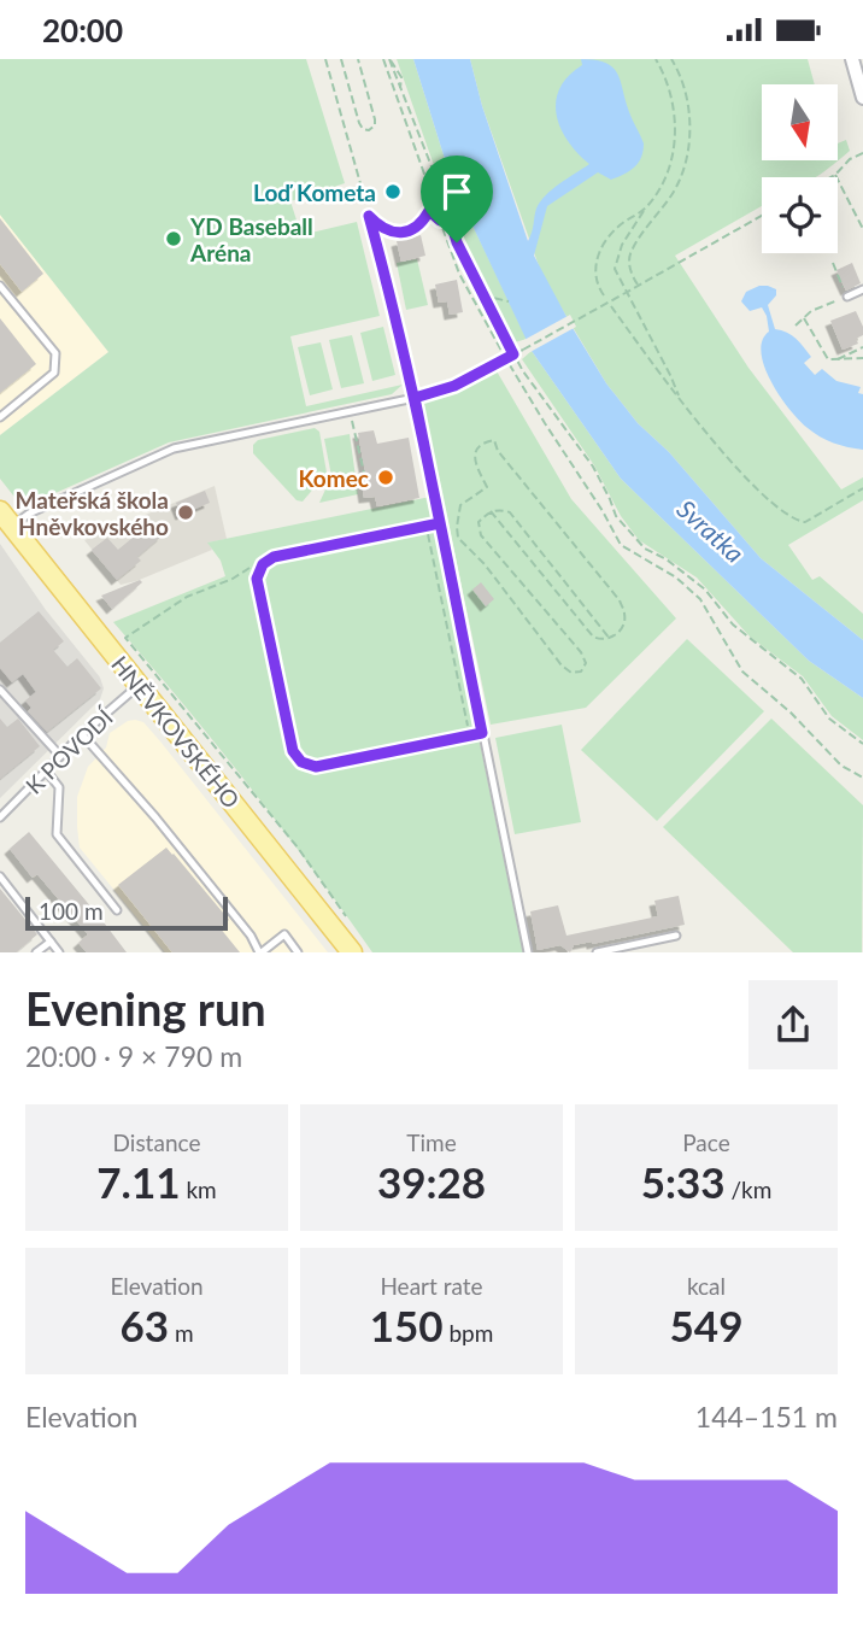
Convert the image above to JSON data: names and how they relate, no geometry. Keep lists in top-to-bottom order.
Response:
{
  "streets": {
    "main road": ["HNĚVKOVSKÉHO"],
    "lane": ["K POVODÍ"]
  },
  "crossings": [
    ["HNĚVKOVSKÉHO", "K POVODÍ"]
  ],
  "water": ["Svratka"],
  "places": [
    "Loď Kometa",
    "YD Baseball Aréna",
    "Komec",
    "Mateřská škola Hněvkovského"
  ],
  "scale_bar": "100 m",
  "north": "bottom",
  "page": {
    "status": "20:00",
    "scale": "100 m",
    "heading": ["Evening run", "20:00 · 9 × 790 m"],
    "stats": [
      ["Distance", "7.11 km"],
      ["Time", "39:28"],
      ["Pace", "5:33 /km"],
      ["Elevation", "63 m"],
      ["Heart rate", "150 bpm"],
      ["kcal", "549"]
    ],
    "chart": ["Elevation", "144–151 m"]
  }
}
